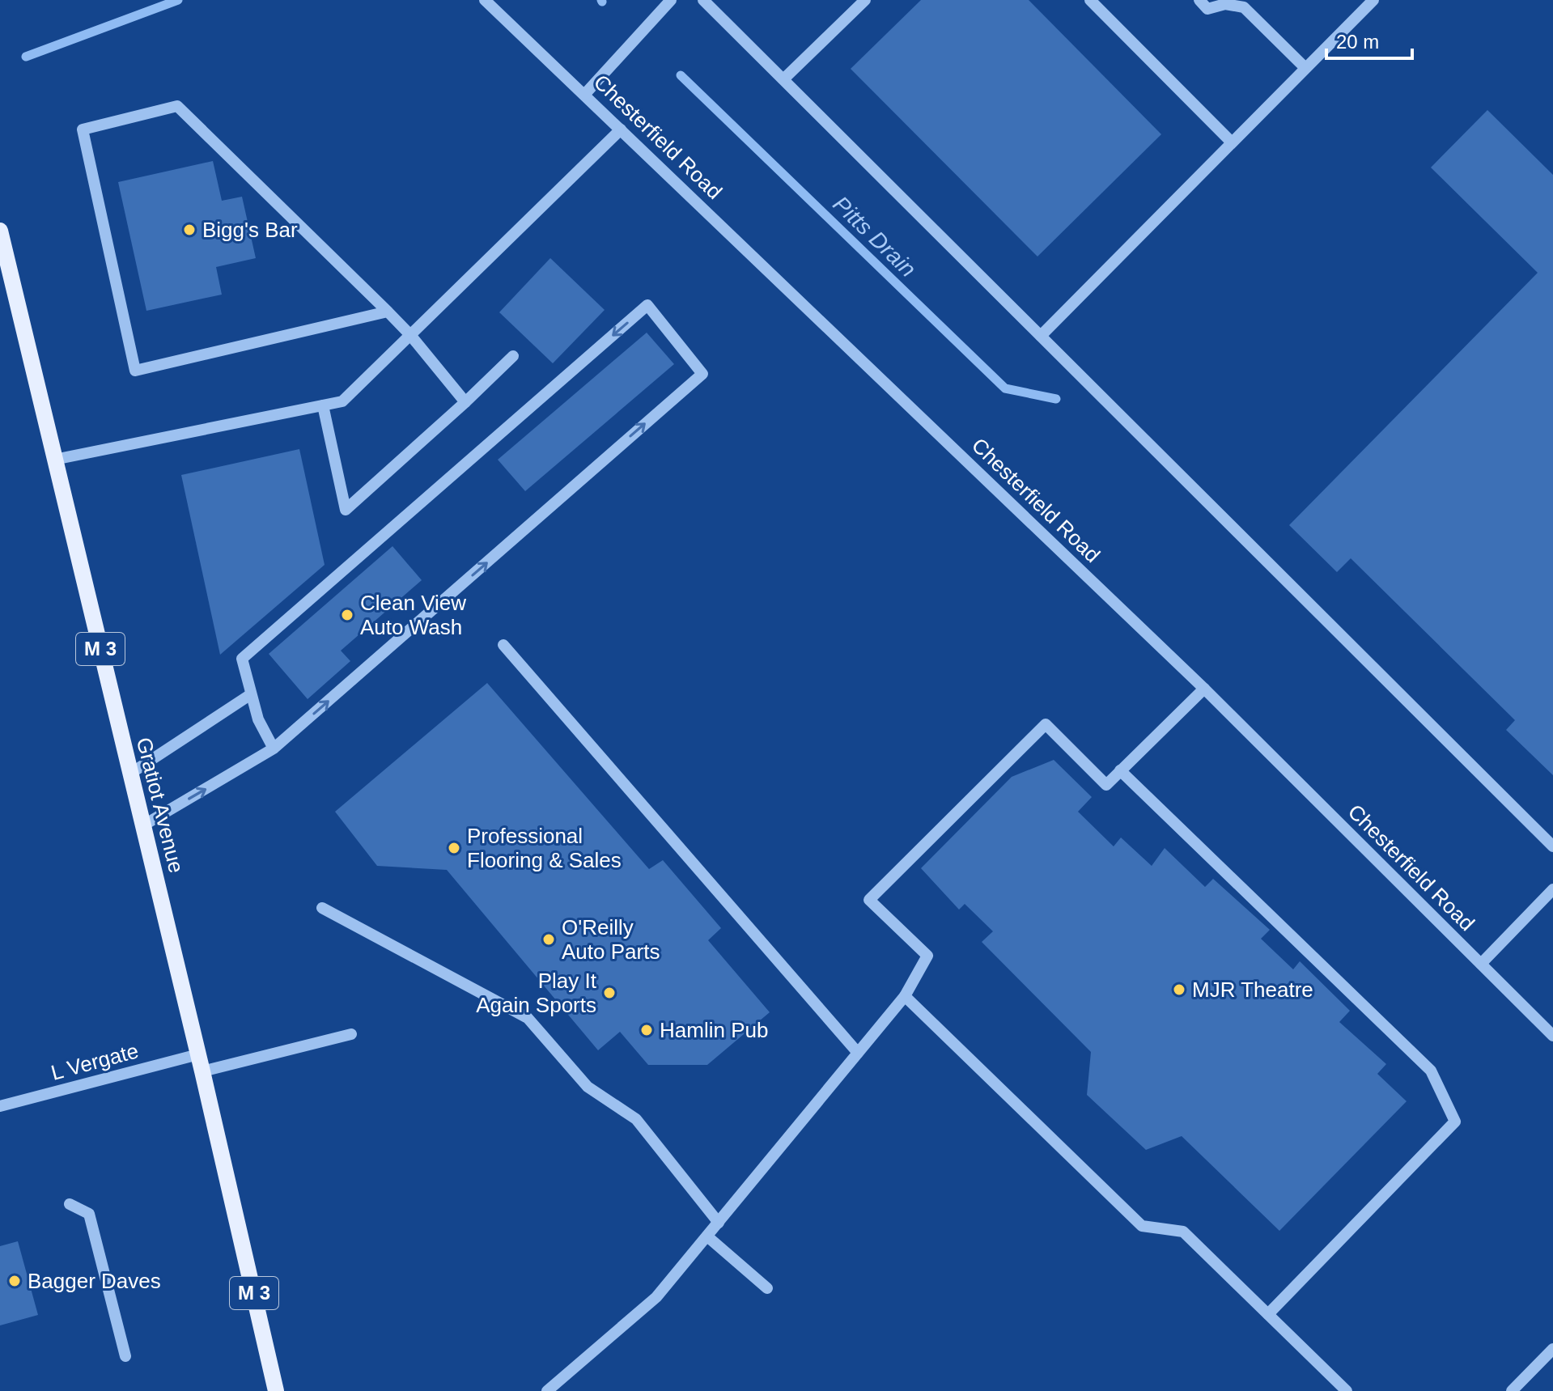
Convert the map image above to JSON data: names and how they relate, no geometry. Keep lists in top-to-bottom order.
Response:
{
  "streets": {
    "main road": ["M 3", "Gratiot Avenue"],
    "street": ["Chesterfield Road", "L Vergate"]
  },
  "crossings": [
    ["Gratiot Avenue", "L Vergate"]
  ],
  "water": ["Pitts Drain"],
  "places": [
    "Bigg's Bar",
    "Clean View Auto Wash",
    "Professional Flooring & Sales",
    "O'Reilly Auto Parts",
    "MJR Theatre",
    "Play It Again Sports",
    "Hamlin Pub",
    "Bagger Daves"
  ],
  "scale_bar": "20 m"
}
